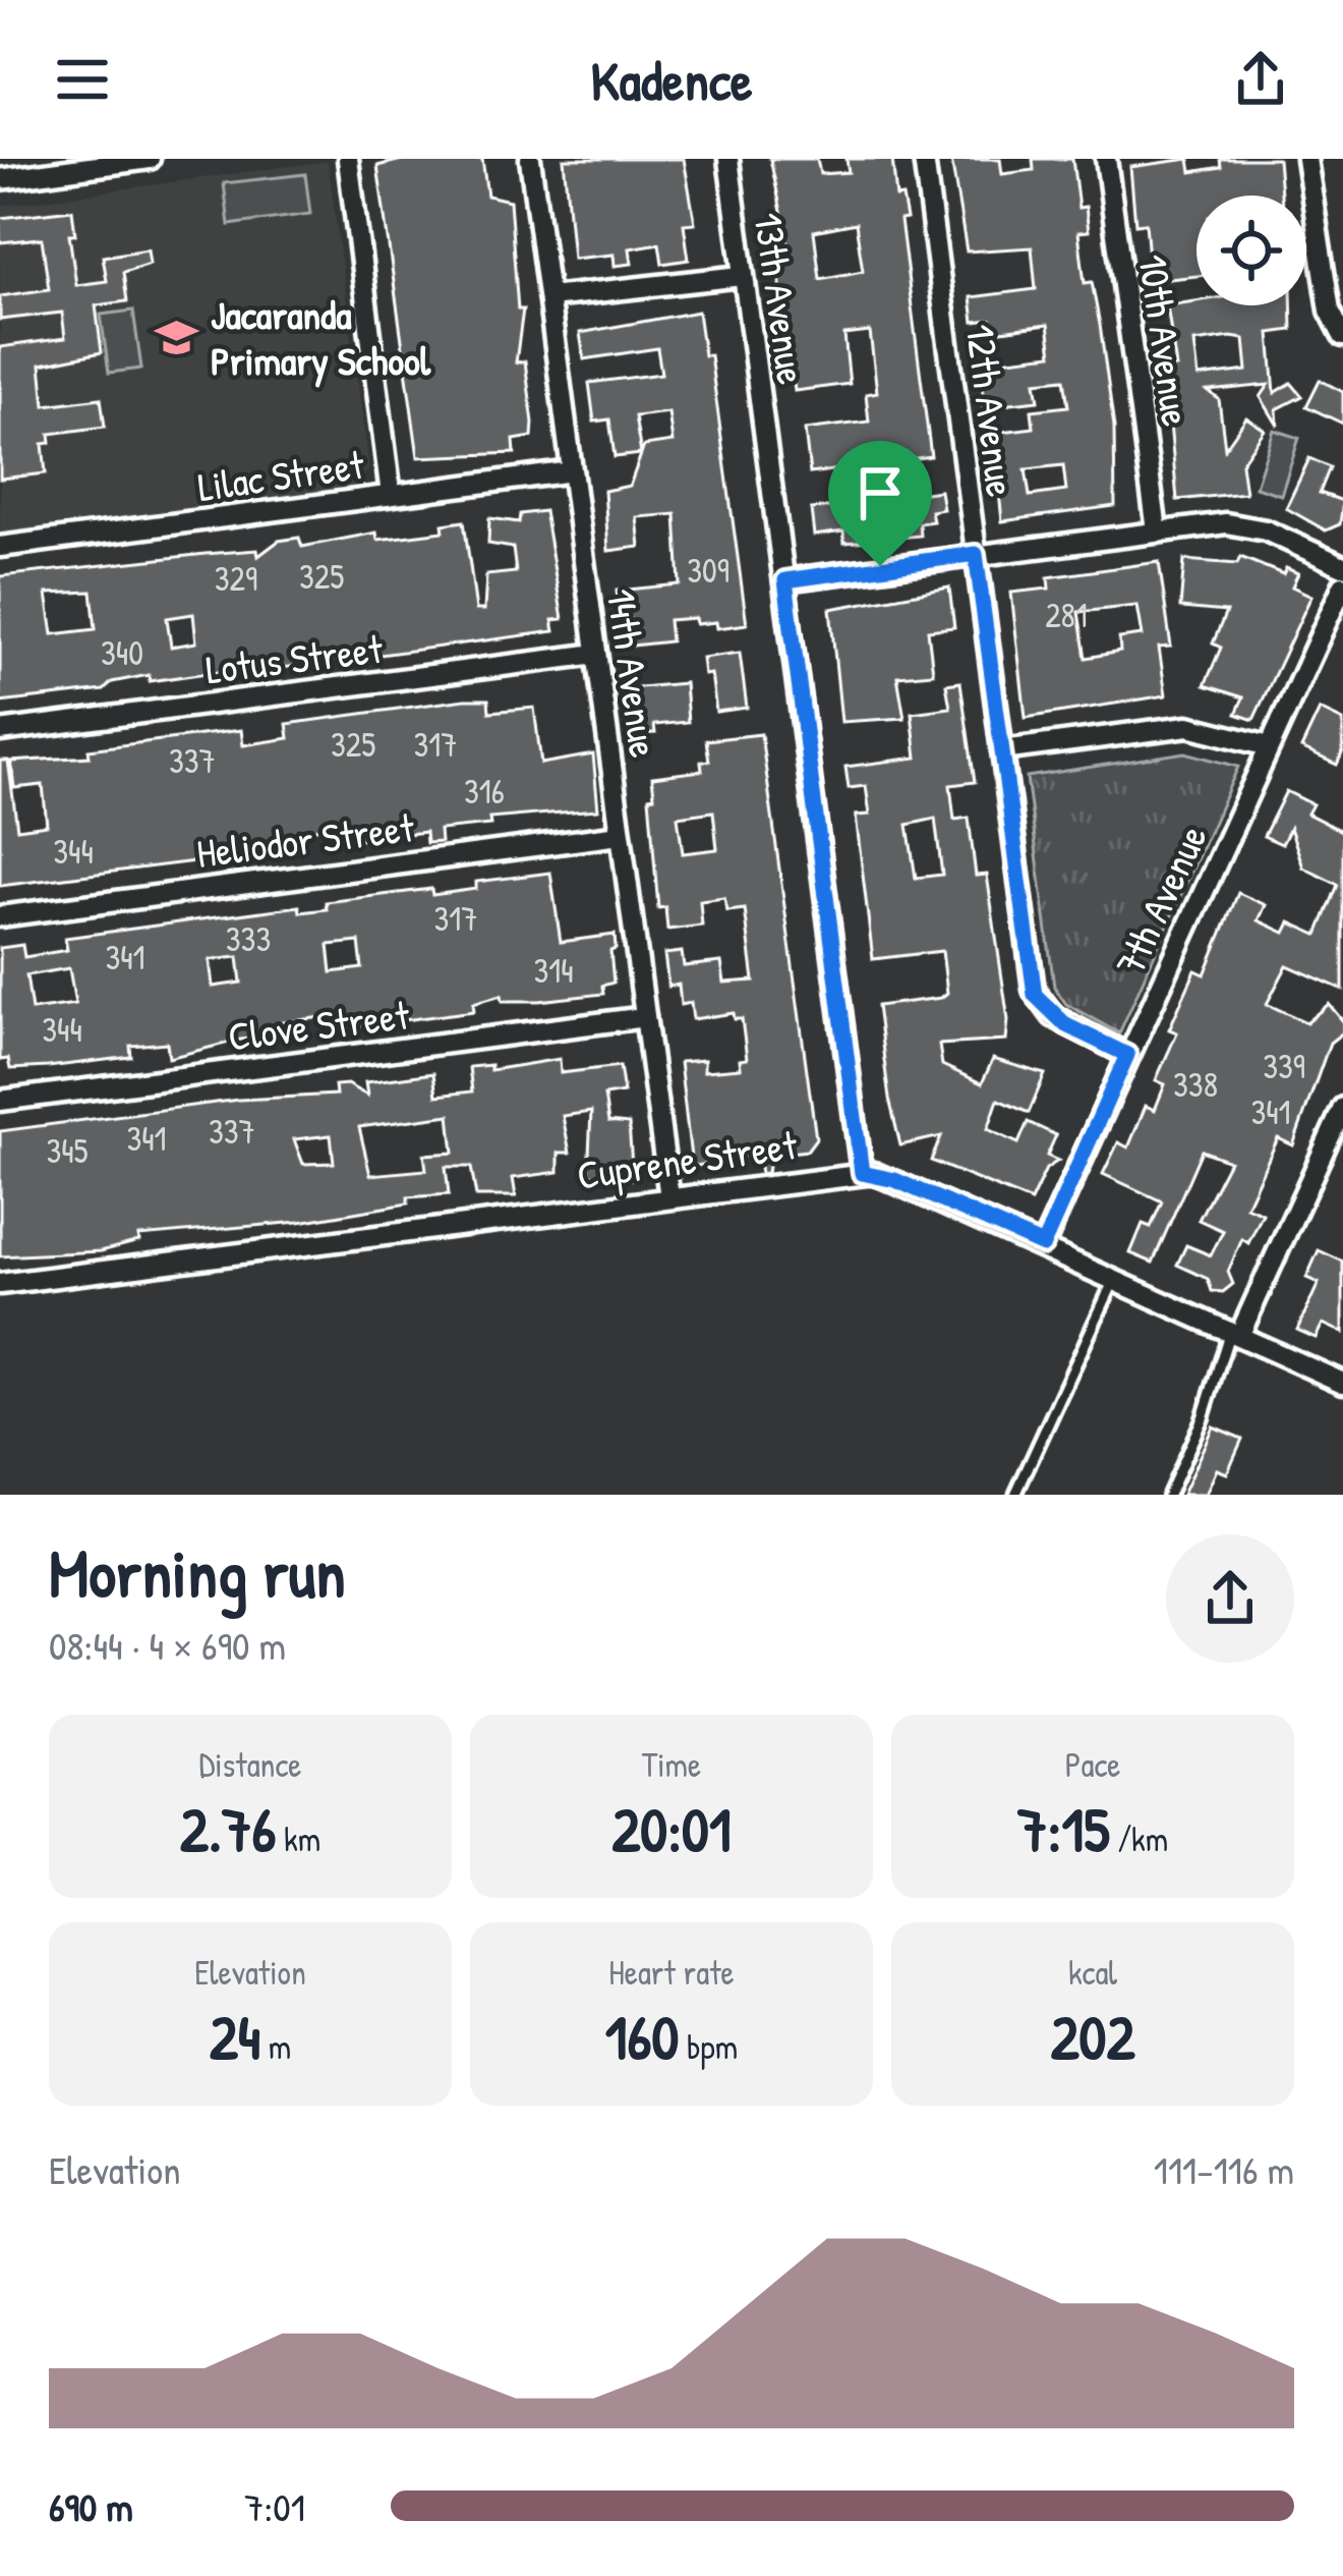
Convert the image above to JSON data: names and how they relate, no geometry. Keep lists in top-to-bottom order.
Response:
{
  "streets": {
    "street": [
      "13th Avenue",
      "10th Avenue",
      "12th Avenue",
      "Lilac Street",
      "Lotus Street",
      "14th Avenue",
      "Heliodor Street",
      "7th Avenue",
      "Clove Street",
      "Cuprene Street"
    ]
  },
  "crossings": [
    ["13th Avenue", "Cuprene Street"],
    ["12th Avenue", "7th Avenue"],
    ["Lilac Street", "14th Avenue"],
    ["Lotus Street", "14th Avenue"],
    ["14th Avenue", "Heliodor Street"],
    ["14th Avenue", "Clove Street"],
    ["14th Avenue", "Cuprene Street"],
    ["7th Avenue", "Cuprene Street"]
  ],
  "places": {
    "school or university": ["Jacaranda Primary School"]
  },
  "house_numbers": [
    "309",
    "325",
    "329",
    "281",
    "340",
    "325",
    "317",
    "337",
    "316",
    "344",
    "317",
    "333",
    "341",
    "314",
    "344",
    "339",
    "338",
    "341",
    "337",
    "341",
    "345"
  ],
  "page": {
    "header": "Kadence",
    "heading": ["Morning run", "08:44 · 4 × 690 m"],
    "stats": [
      ["Distance", "2.76 km"],
      ["Time", "20:01"],
      ["Pace", "7:15 /km"],
      ["Elevation", "24 m"],
      ["Heart rate", "160 bpm"],
      ["kcal", "202"]
    ],
    "chart": ["Elevation", "111–116 m"],
    "list": [
      {
        "name": "690 m",
        "note": "7:01"
      }
    ]
  }
}
